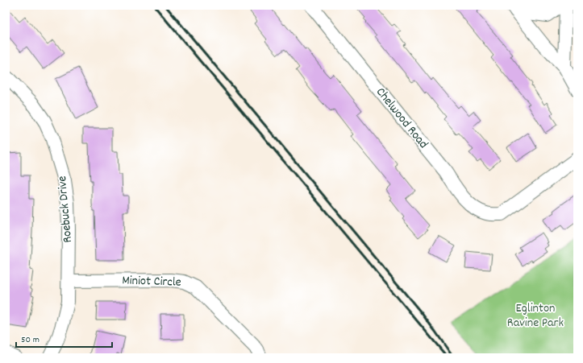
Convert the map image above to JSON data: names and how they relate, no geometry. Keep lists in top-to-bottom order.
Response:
{
  "streets": {
    "street": ["Chelwood Road", "Roebuck Drive", "Miniot Circle"]
  },
  "crossings": [
    ["Roebuck Drive", "Miniot Circle"]
  ],
  "parks": ["Eglinton Ravine Park"],
  "scale_bar": "50 m"
}
